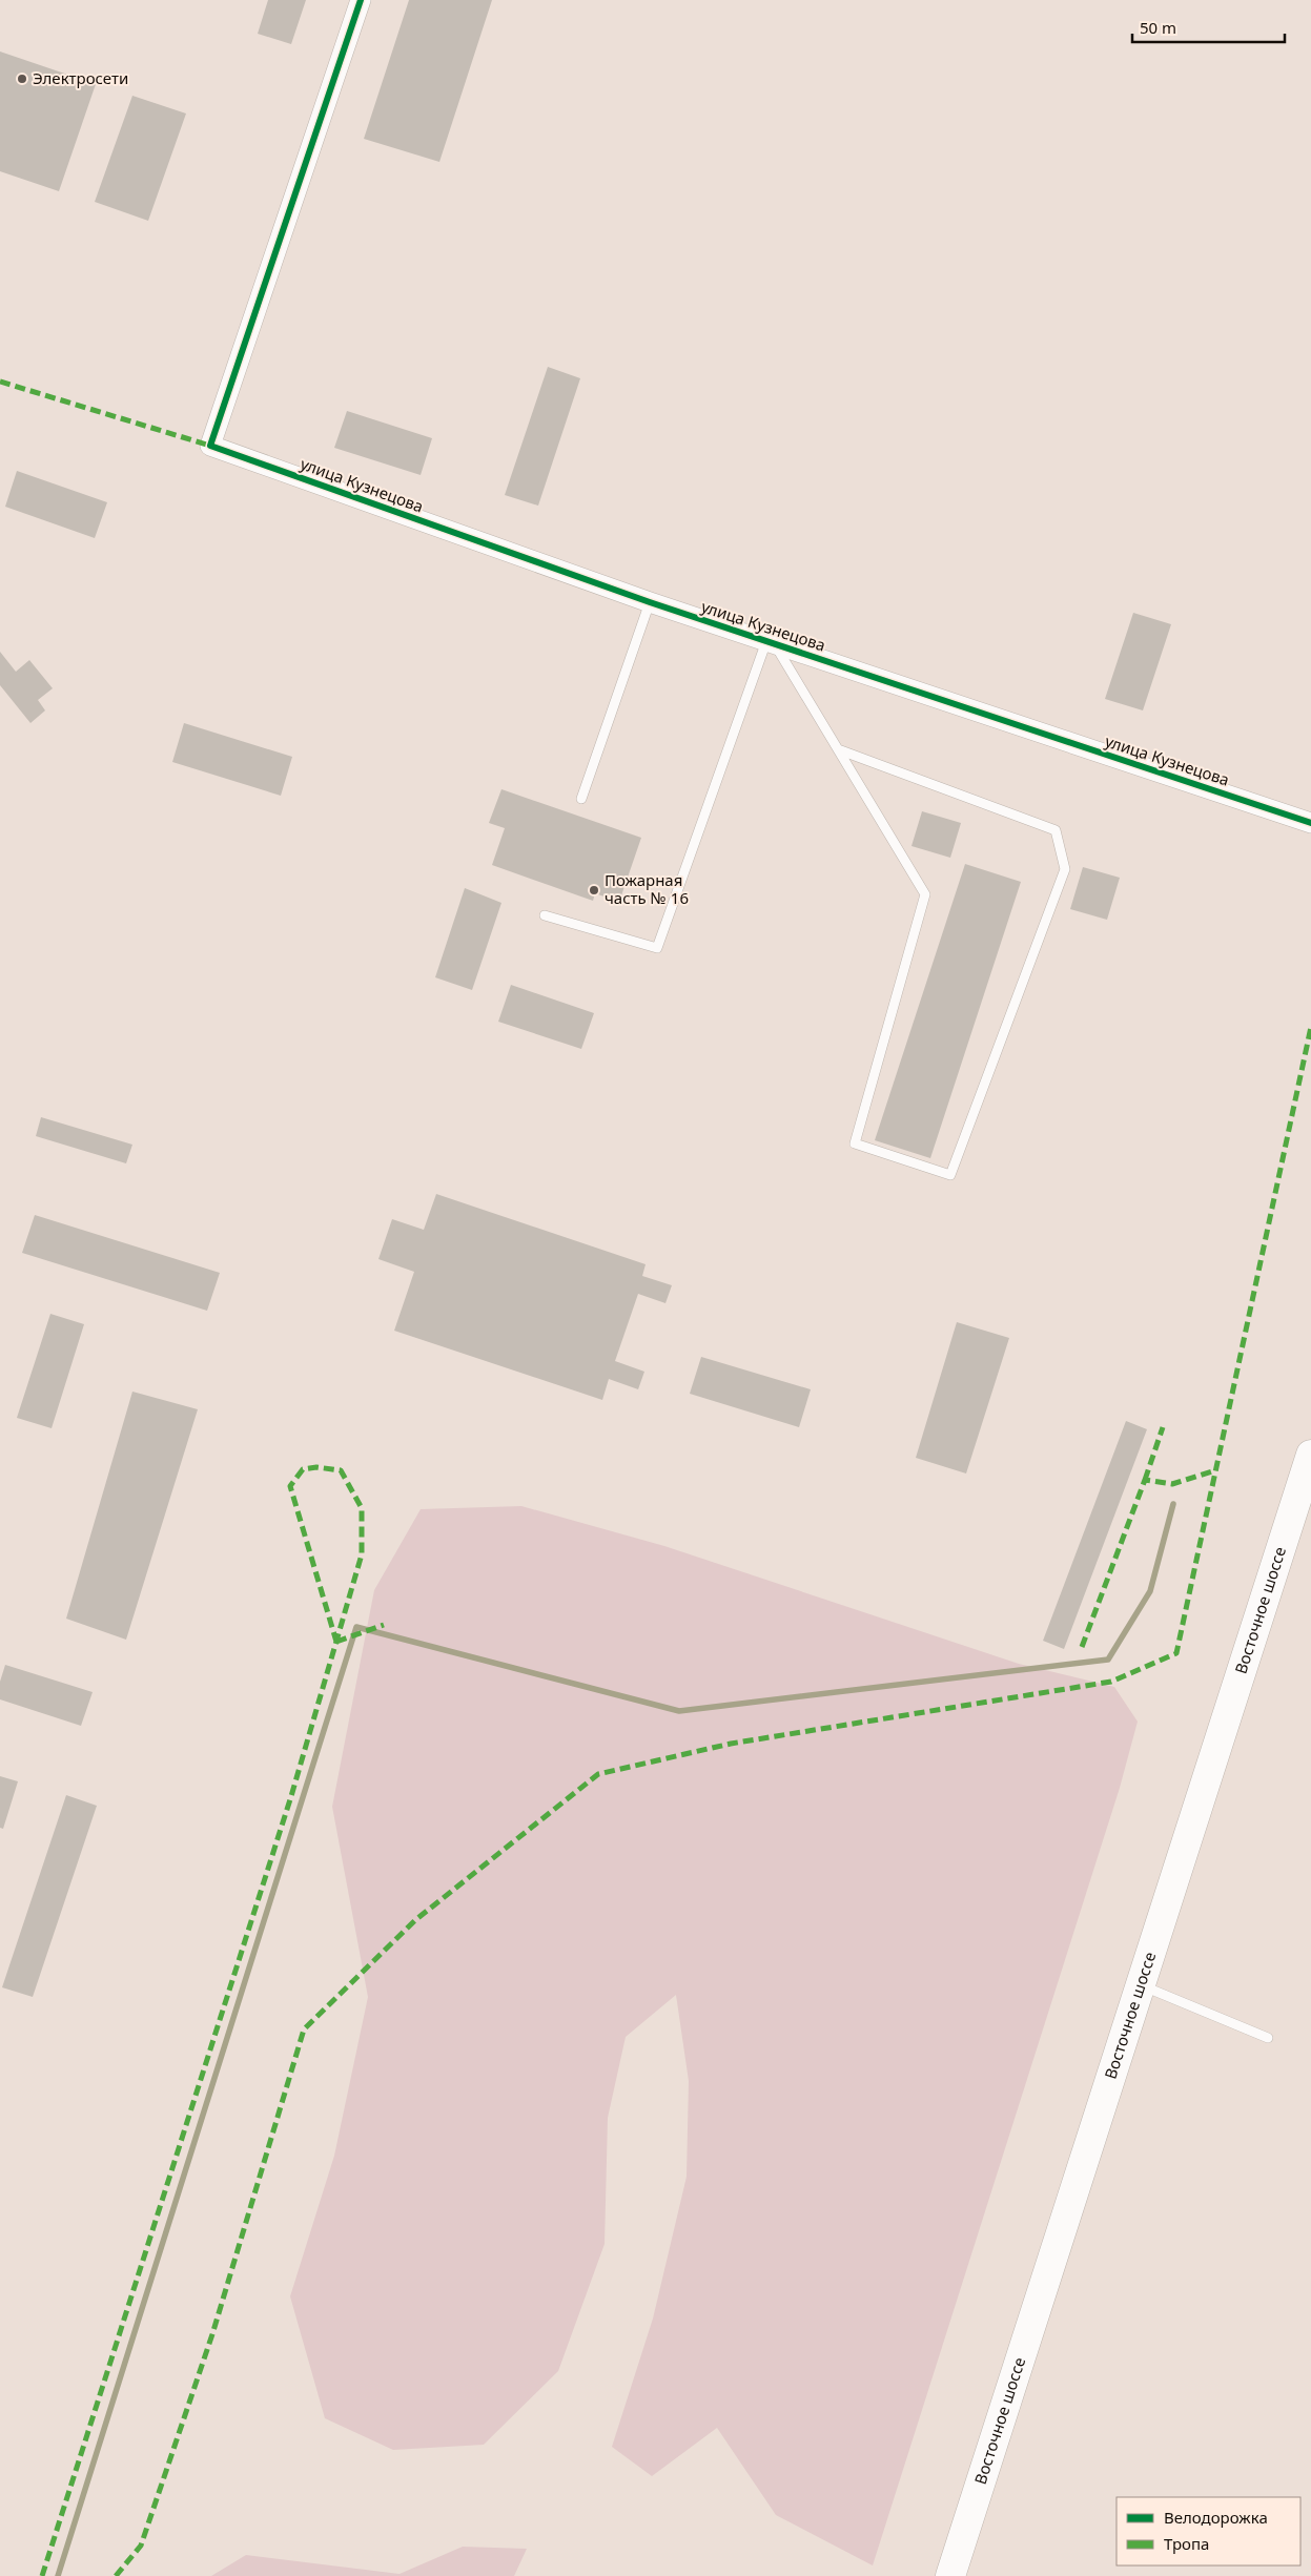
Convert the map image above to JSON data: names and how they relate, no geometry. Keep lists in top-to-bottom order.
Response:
{
  "streets": {
    "main road": ["Восточное шоссе"],
    "street": ["улица Кузнецова"]
  },
  "places": ["Электросети", "Пожарная часть № 16"],
  "legend": ["Велодорожка", "Тропа"],
  "scale_bar": "50 m"
}
